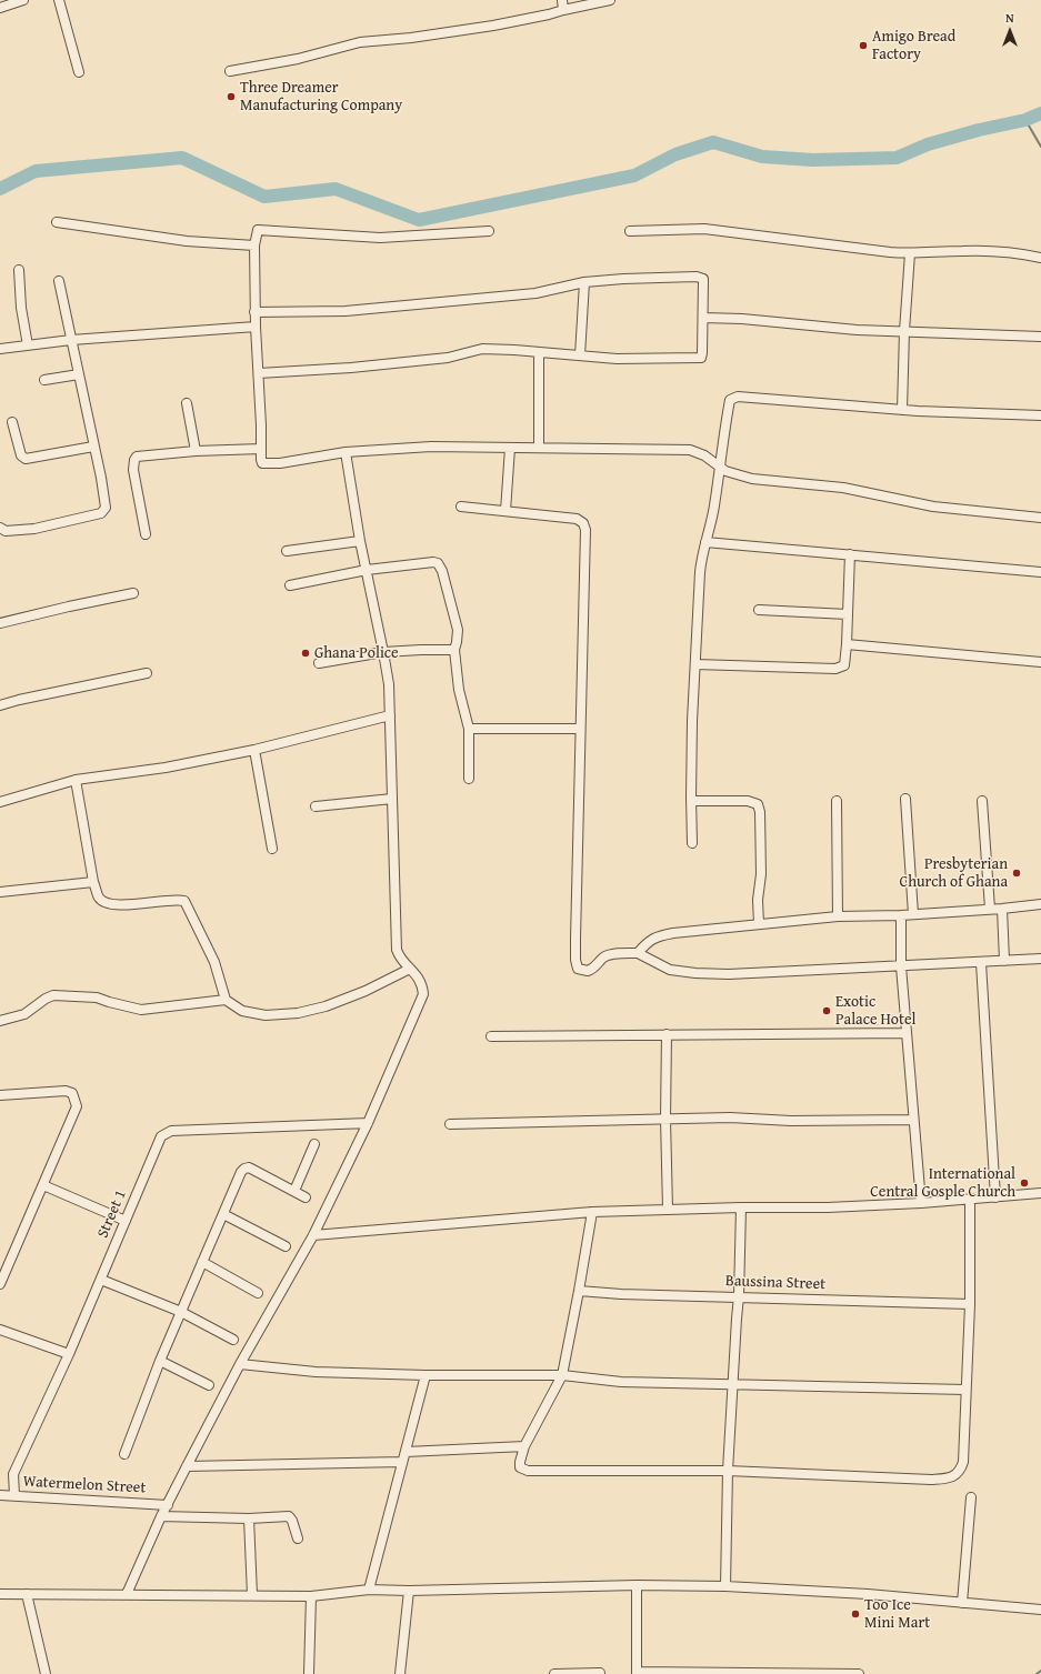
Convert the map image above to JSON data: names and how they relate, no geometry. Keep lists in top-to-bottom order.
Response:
{
  "streets": {
    "street": ["Street 1", "Baussina Street", "Watermelon Street"]
  },
  "crossings": [
    ["Street 1", "Watermelon Street"]
  ],
  "places": [
    "Amigo Bread Factory",
    "Three Dreamer Manufacturing Company",
    "Ghana Police",
    "Presbyterian Church of Ghana",
    "Exotic Palace Hotel",
    "International Central Gosple Church",
    "Too Ice Mini Mart"
  ],
  "north": "top"
}
